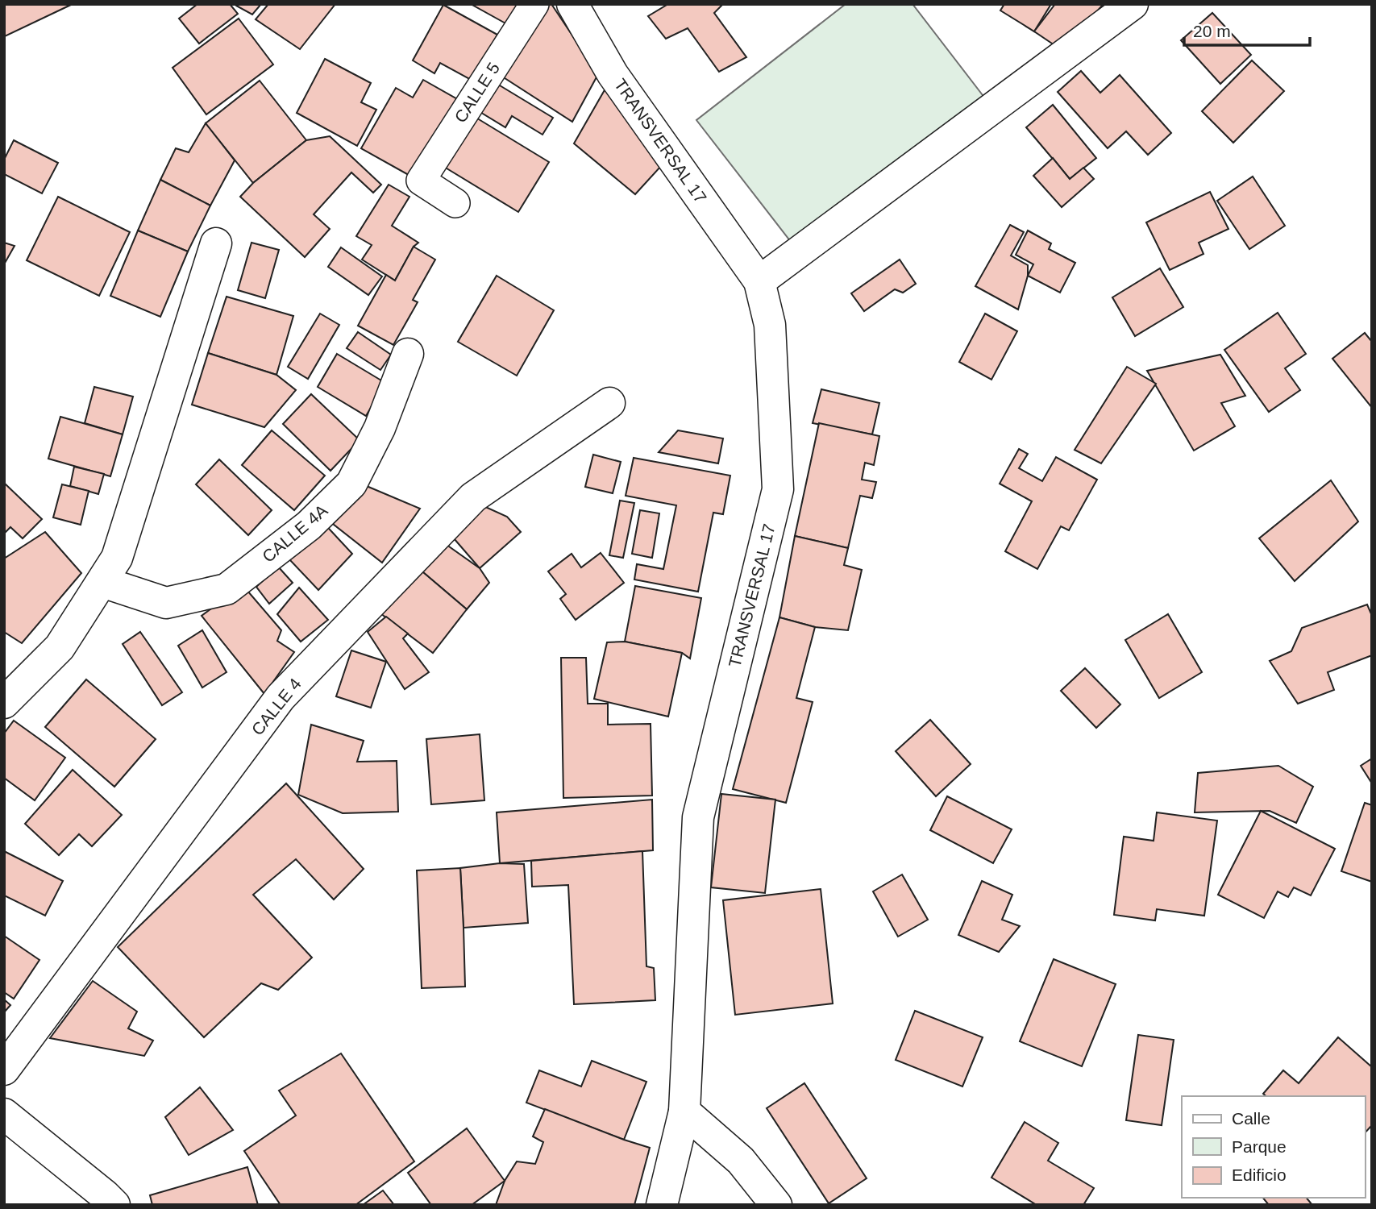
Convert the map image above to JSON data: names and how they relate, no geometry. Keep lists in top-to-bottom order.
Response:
{
  "streets": {
    "street": [
      "CALLE 5",
      "TRANSVERSAL 17",
      "CALLE 4A",
      "CALLE 4"
    ]
  },
  "legend": ["Calle", "Parque", "Edificio"],
  "scale_bar": "20 m"
}
